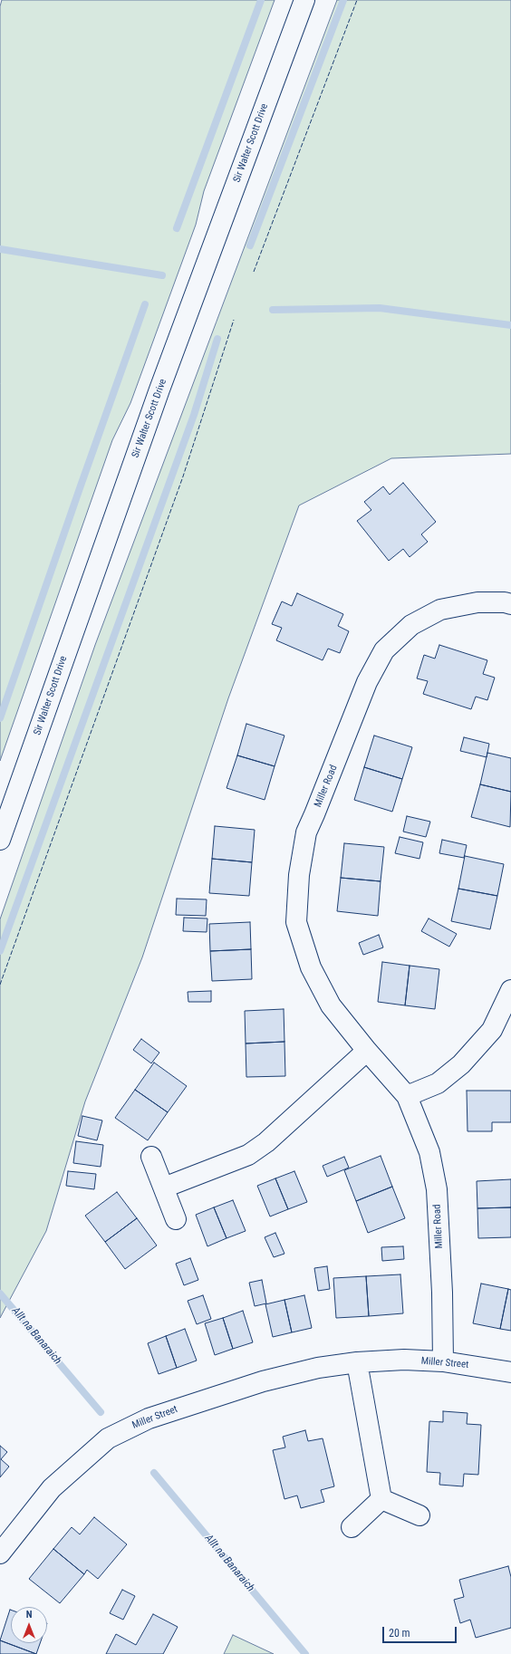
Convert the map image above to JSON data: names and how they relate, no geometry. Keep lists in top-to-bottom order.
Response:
{
  "streets": {
    "street": ["Sir Walter Scott Drive", "Miller Road", "Miller Street"]
  },
  "crossings": [
    ["Miller Road", "Miller Street"]
  ],
  "water": ["Allt na Banaraich"],
  "scale_bar": "20 m",
  "north": "top"
}
